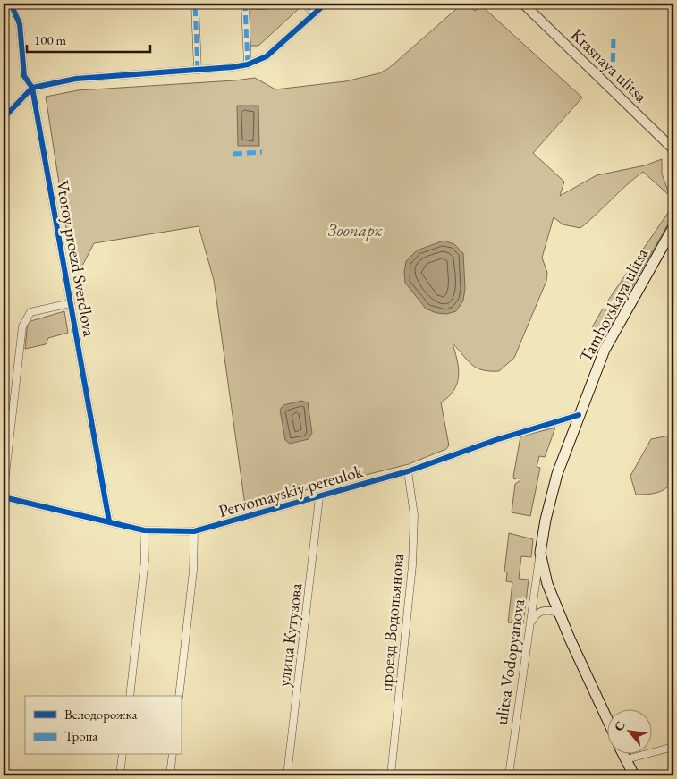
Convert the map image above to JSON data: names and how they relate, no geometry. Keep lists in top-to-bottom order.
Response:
{
  "streets": {
    "main road": ["Tambovskaya ulitsa"],
    "street": [
      "Krasnaya ulitsa",
      "Vtoroy proezd Sverdlova",
      "Pervomayskiy pereulok",
      "проезд Водопьянова",
      "улица Кутузова",
      "ulitsa Vodopyanova"
    ]
  },
  "crossings": [
    ["Vtoroy proezd Sverdlova", "Pervomayskiy pereulok"],
    ["Tambovskaya ulitsa", "Pervomayskiy pereulok"],
    ["Tambovskaya ulitsa", "ulitsa Vodopyanova"],
    ["Pervomayskiy pereulok", "проезд Водопьянова"],
    ["Pervomayskiy pereulok", "улица Кутузова"]
  ],
  "parks": ["Зоопарк"],
  "legend": ["Велодорожка", "Тропа"],
  "scale_bar": "100 m",
  "north": "top left"
}
